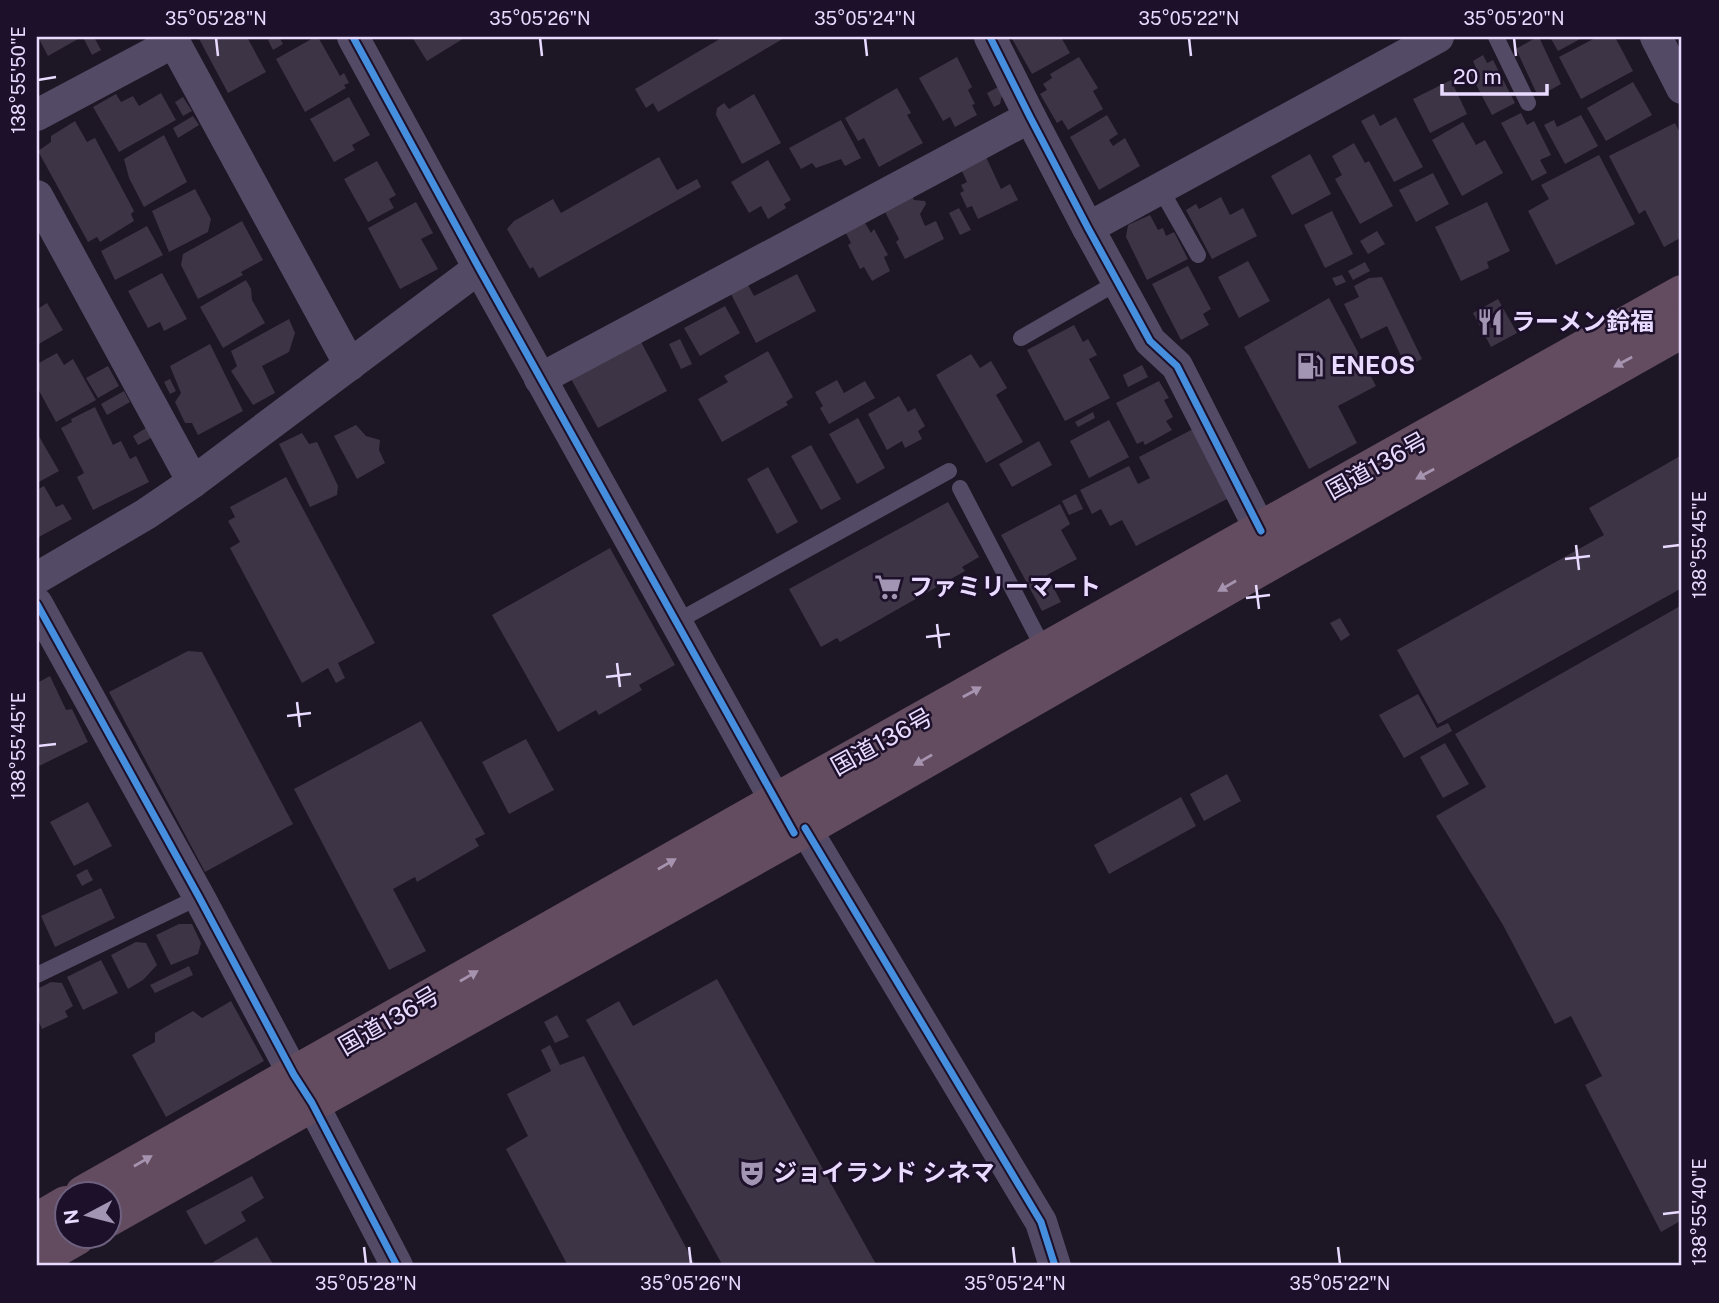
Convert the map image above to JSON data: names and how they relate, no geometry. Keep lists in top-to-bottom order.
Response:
{
  "streets": {
    "highway": ["国道136号"]
  },
  "places": {
    "restaurant": ["ラーメン鈴福"],
    "fuel station": ["ENEOS"],
    "supermarket": ["ファミリーマート"],
    "theatre": ["ジョイランド シネマ"]
  },
  "scale_bar": "20 m",
  "north": "left",
  "coordinates": [
    "35°05'28\"N",
    "35°05'26\"N",
    "35°05'24\"N",
    "35°05'22\"N",
    "35°05'20\"N",
    "138°55'50\"E",
    "138°55'45\"E",
    "138°55'40\"E"
  ]
}
